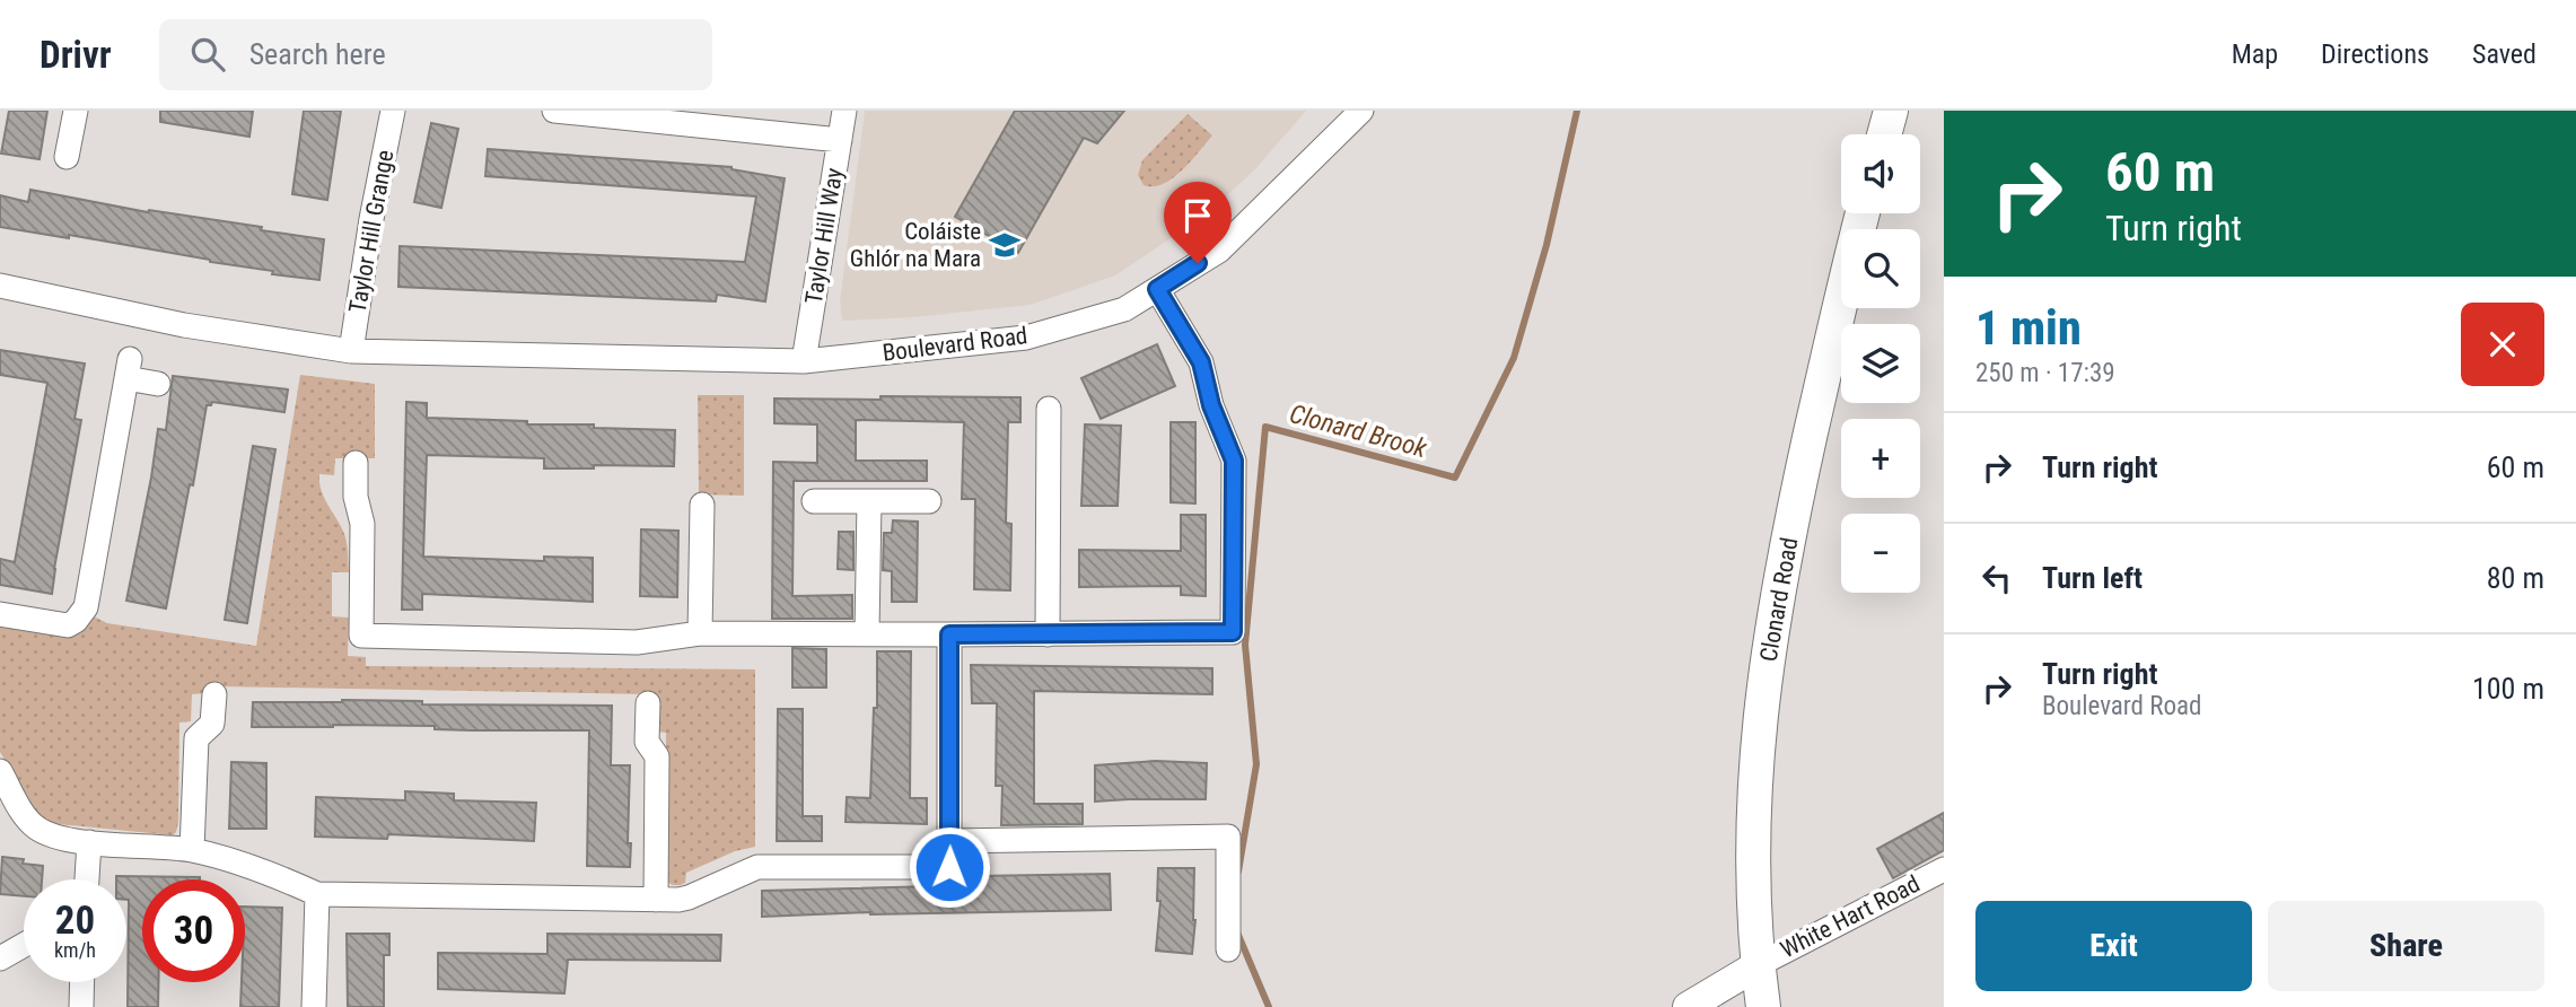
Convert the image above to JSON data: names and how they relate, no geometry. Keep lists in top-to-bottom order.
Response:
{
  "streets": {
    "main road": ["Clonard Road"],
    "street": [
      "Taylor Hill Grange",
      "Taylor Hill Way",
      "Boulevard Road",
      "White Hart Road"
    ]
  },
  "crossings": [
    ["Taylor Hill Grange", "Boulevard Road"],
    ["Taylor Hill Way", "Boulevard Road"],
    ["Clonard Road", "White Hart Road"]
  ],
  "water": ["Clonard Brook"],
  "places": {
    "school or university": ["Coláiste Ghlór na Mara"]
  },
  "page": {
    "header": "Drivr",
    "search": "Search here",
    "nav": ["Map", "Directions", "Saved"],
    "turn": ["60 m", "Turn right"],
    "map_buttons": ["+", "−"],
    "heading": ["1 min", "250 m · 17:39"],
    "list": [
      {
        "name": "Turn right",
        "value": "60 m"
      },
      {
        "name": "Turn left",
        "value": "80 m"
      },
      {
        "name": "Turn right",
        "note": "Boulevard Road",
        "value": "100 m"
      }
    ],
    "speed": "20 km/h",
    "limit": "30",
    "buttons": ["Exit", "Share"]
  }
}
